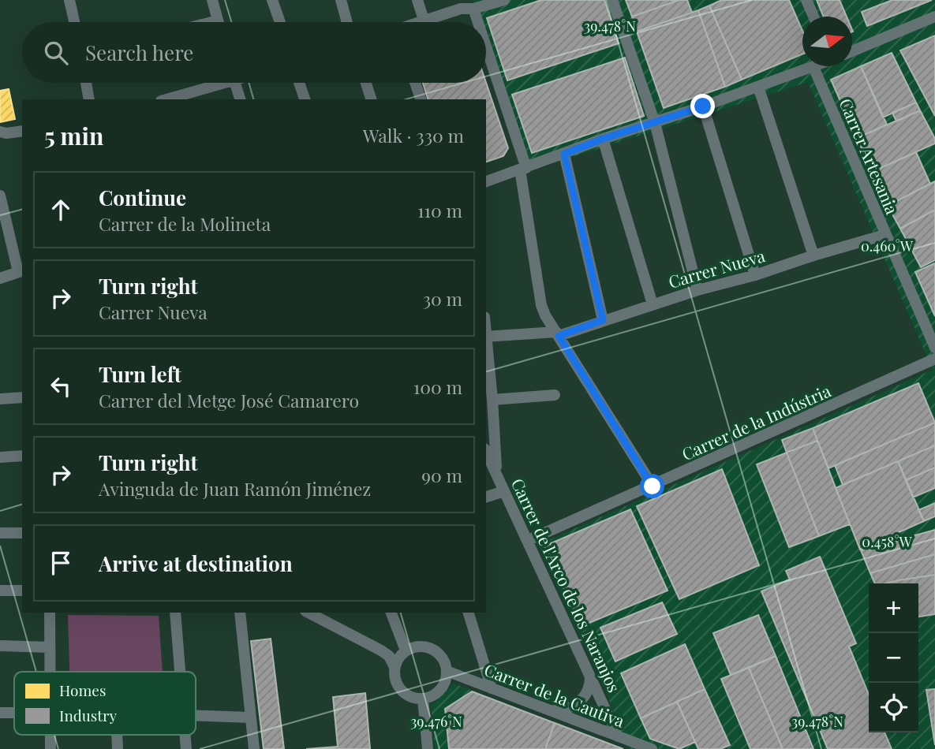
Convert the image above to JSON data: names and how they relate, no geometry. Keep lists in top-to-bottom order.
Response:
{
  "streets": {
    "street": [
      "Carrer Artesania",
      "Carrer Nueva",
      "Carrer de la Indústria",
      "Carrer de l'Arco de los Naranjos",
      "Carrer de la Cautiva"
    ]
  },
  "crossings": [
    ["Carrer Artesania", "Carrer Nueva"],
    ["Carrer de la Indústria", "Carrer de l'Arco de los Naranjos"],
    ["Carrer de l'Arco de los Naranjos", "Carrer de la Cautiva"]
  ],
  "legend": ["Homes", "Industry"],
  "north": "right",
  "page": {
    "search": "Search here",
    "heading": ["5 min", "Walk · 330 m"],
    "list": [
      ["Continue", "Carrer de la Molineta", "110 m"],
      ["Turn right", "Carrer Nueva", "30 m"],
      ["Turn left", "Carrer del Metge José Camarero", "100 m"],
      ["Turn right", "Avinguda de Juan Ramón Jiménez", "90 m"],
      "Arrive at destination"
    ],
    "map_buttons": ["+", "−"]
  },
  "coordinates": [
    "39.478°N",
    "0.460°W",
    "0.458°W",
    "39.476°N"
  ]
}
